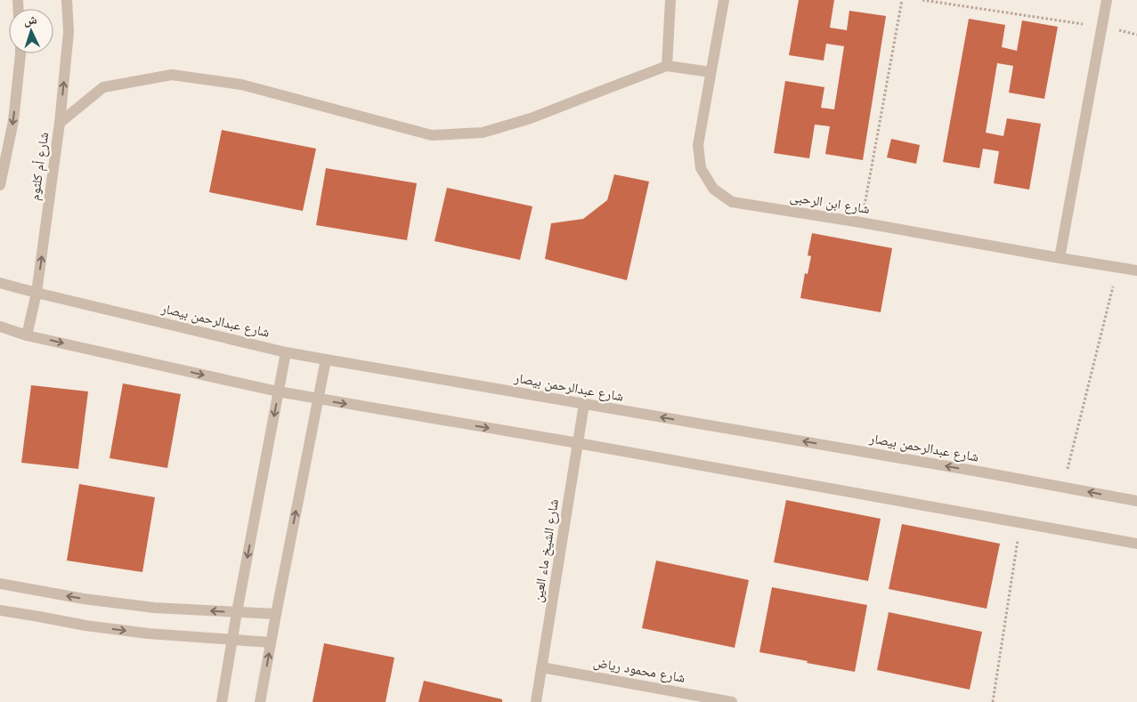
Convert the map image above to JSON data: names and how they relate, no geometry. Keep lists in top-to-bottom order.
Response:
{
  "streets": {
    "street": [
      "شارع أم كلثوم",
      "شارع ابن الرحبى",
      "شارع عبدالرحمن بيصار",
      "شارع الشيخ ماء العين",
      "شارع محمود رياض"
    ]
  },
  "crossings": [
    ["شارع أم كلثوم", "شارع عبدالرحمن بيصار"],
    ["شارع عبدالرحمن بيصار", "شارع الشيخ ماء العين"],
    ["شارع الشيخ ماء العين", "شارع محمود رياض"]
  ],
  "north": "top"
}
